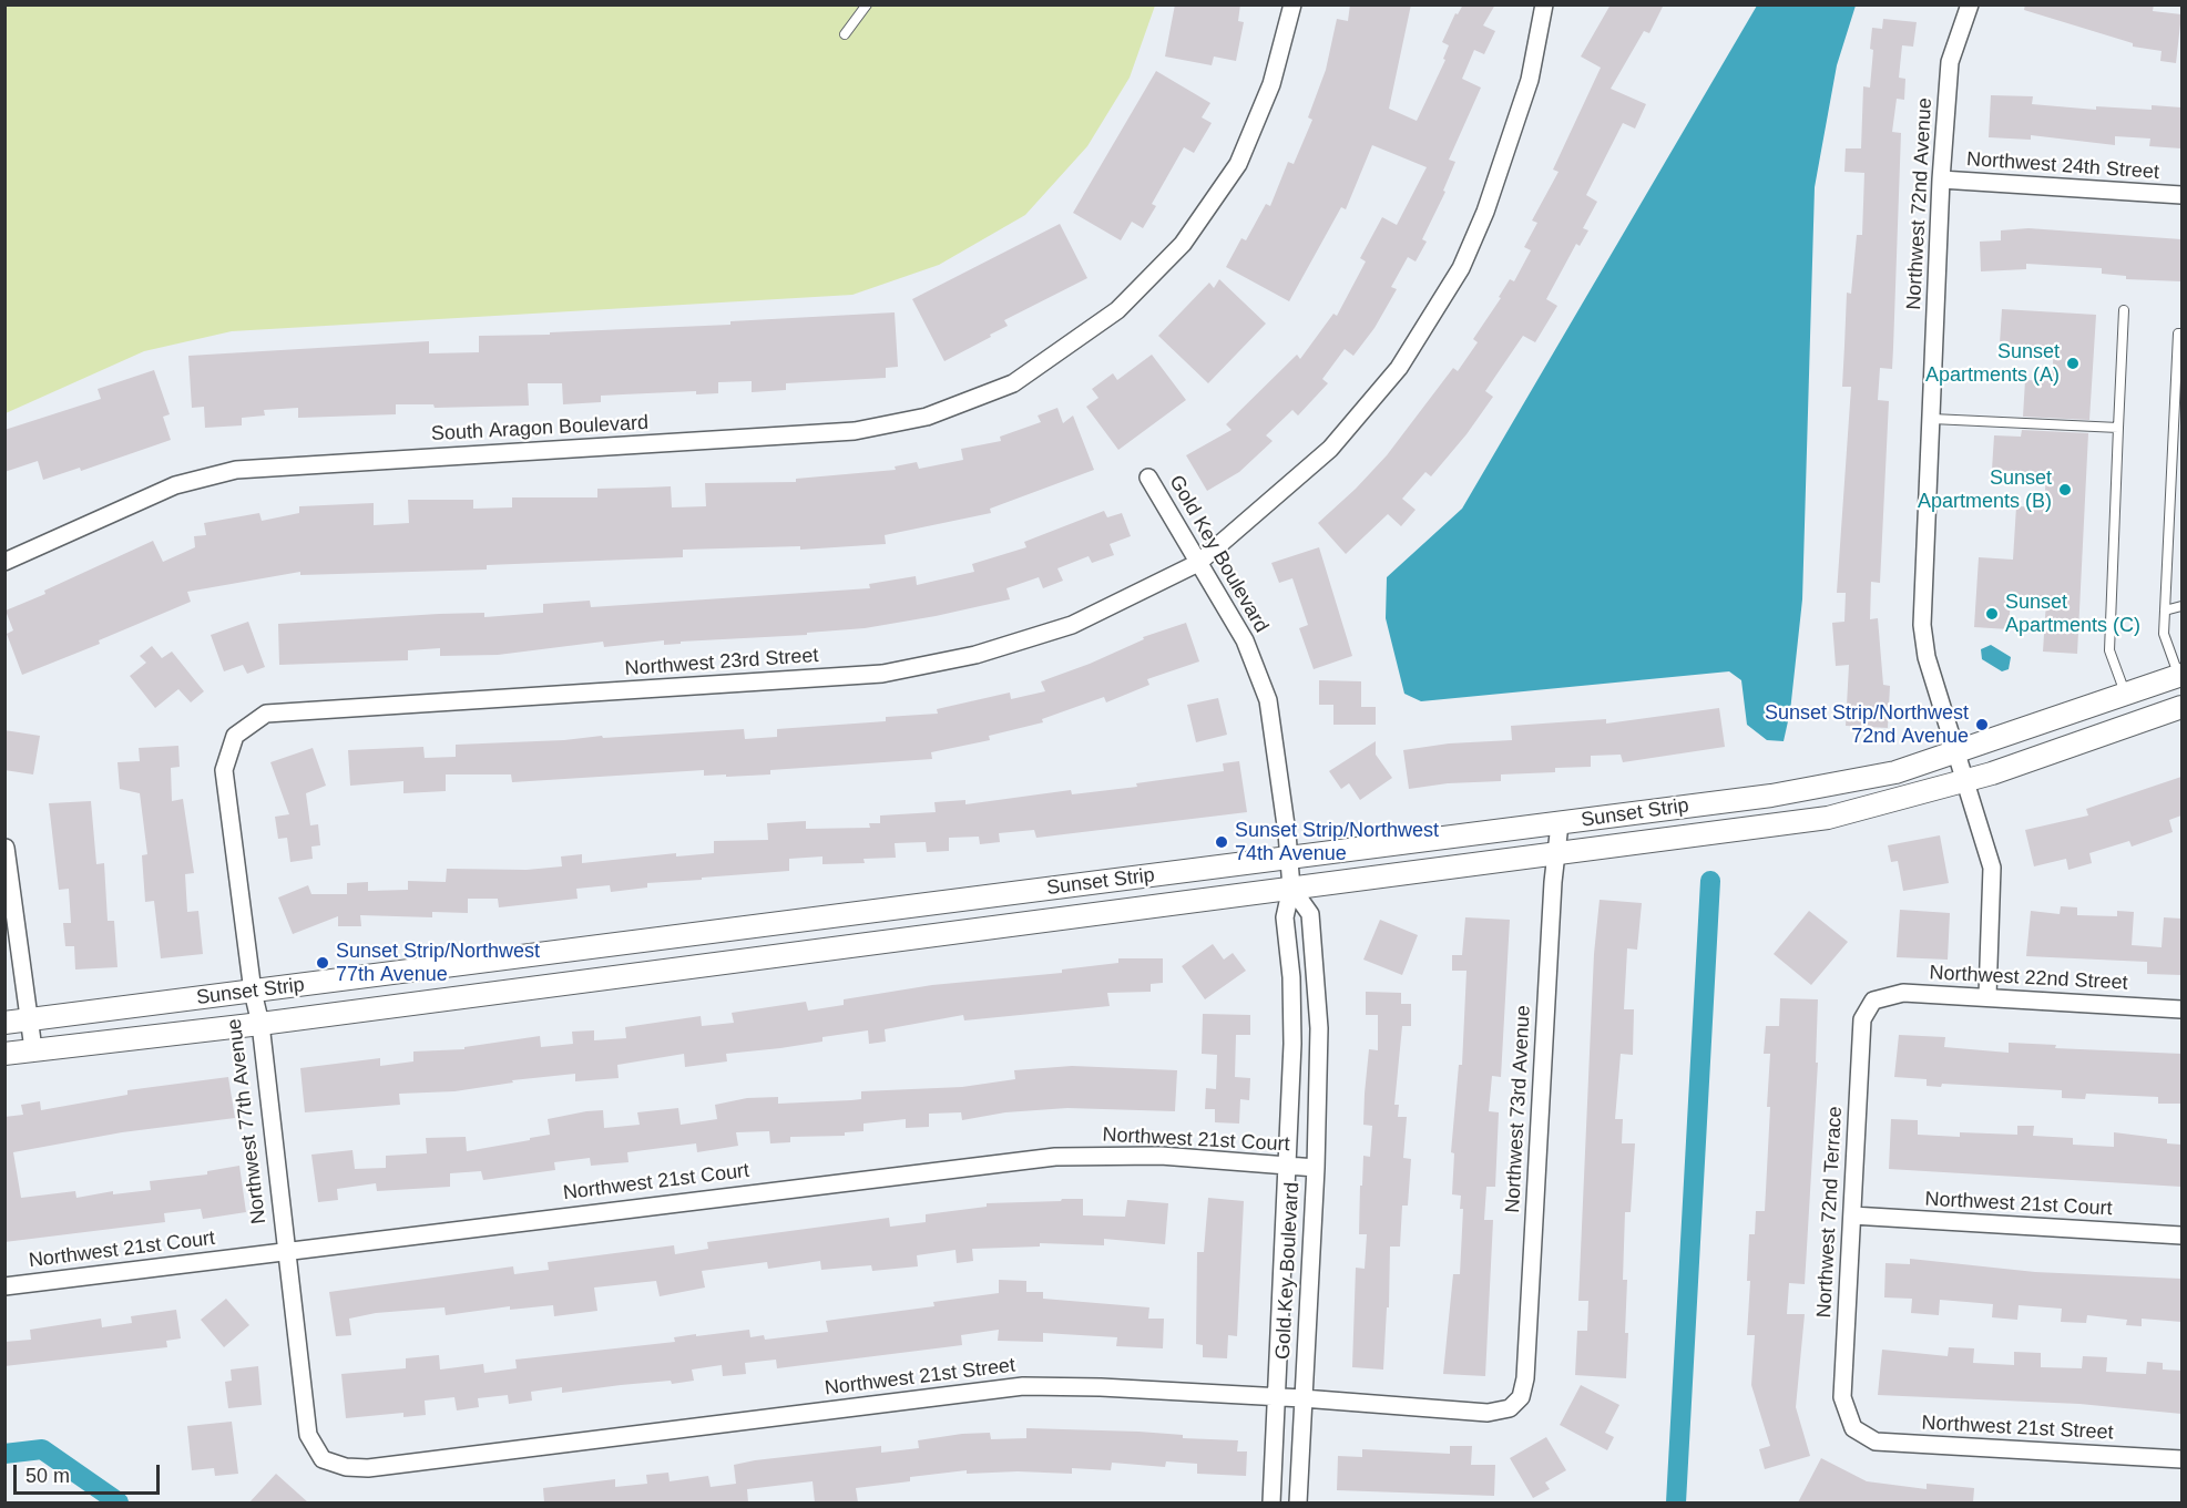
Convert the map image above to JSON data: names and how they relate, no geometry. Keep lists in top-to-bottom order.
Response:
{
  "streets": {
    "street": [
      "Northwest 24th Street",
      "Northwest 72nd Avenue",
      "South Aragon Boulevard",
      "Gold Key Boulevard",
      "Northwest 23rd Street",
      "Sunset Strip",
      "Northwest 22nd Street",
      "Northwest 73rd Avenue",
      "Northwest 77th Avenue",
      "Northwest 21st Court",
      "Northwest 72nd Terrace",
      "Northwest 21st Street"
    ]
  },
  "crossings": [
    ["Northwest 24th Street", "Northwest 72nd Avenue"],
    ["Northwest 72nd Avenue", "Sunset Strip"],
    ["Northwest 72nd Avenue", "Northwest 22nd Street"],
    ["Gold Key Boulevard", "Northwest 23rd Street"],
    ["Gold Key Boulevard", "Sunset Strip"],
    ["Gold Key Boulevard", "Northwest 21st Court"],
    ["Gold Key Boulevard", "Northwest 21st Street"],
    ["Northwest 23rd Street", "Northwest 77th Avenue"],
    ["Sunset Strip", "Northwest 73rd Avenue"],
    ["Sunset Strip", "Northwest 77th Avenue"],
    ["Northwest 22nd Street", "Northwest 72nd Terrace"],
    ["Northwest 73rd Avenue", "Northwest 21st Street"],
    ["Northwest 77th Avenue", "Northwest 21st Court"],
    ["Northwest 77th Avenue", "Northwest 21st Street"],
    ["Northwest 21st Court", "Northwest 72nd Terrace"],
    ["Northwest 72nd Terrace", "Northwest 21st Street"]
  ],
  "places": [
    "Sunset Apartments (A)",
    "Sunset Apartments (B)",
    "Sunset Apartments (C)",
    "Sunset Strip/Northwest 72nd Avenue",
    "Sunset Strip/Northwest 74th Avenue",
    "Sunset Strip/Northwest 77th Avenue"
  ],
  "scale_bar": "50 m"
}
